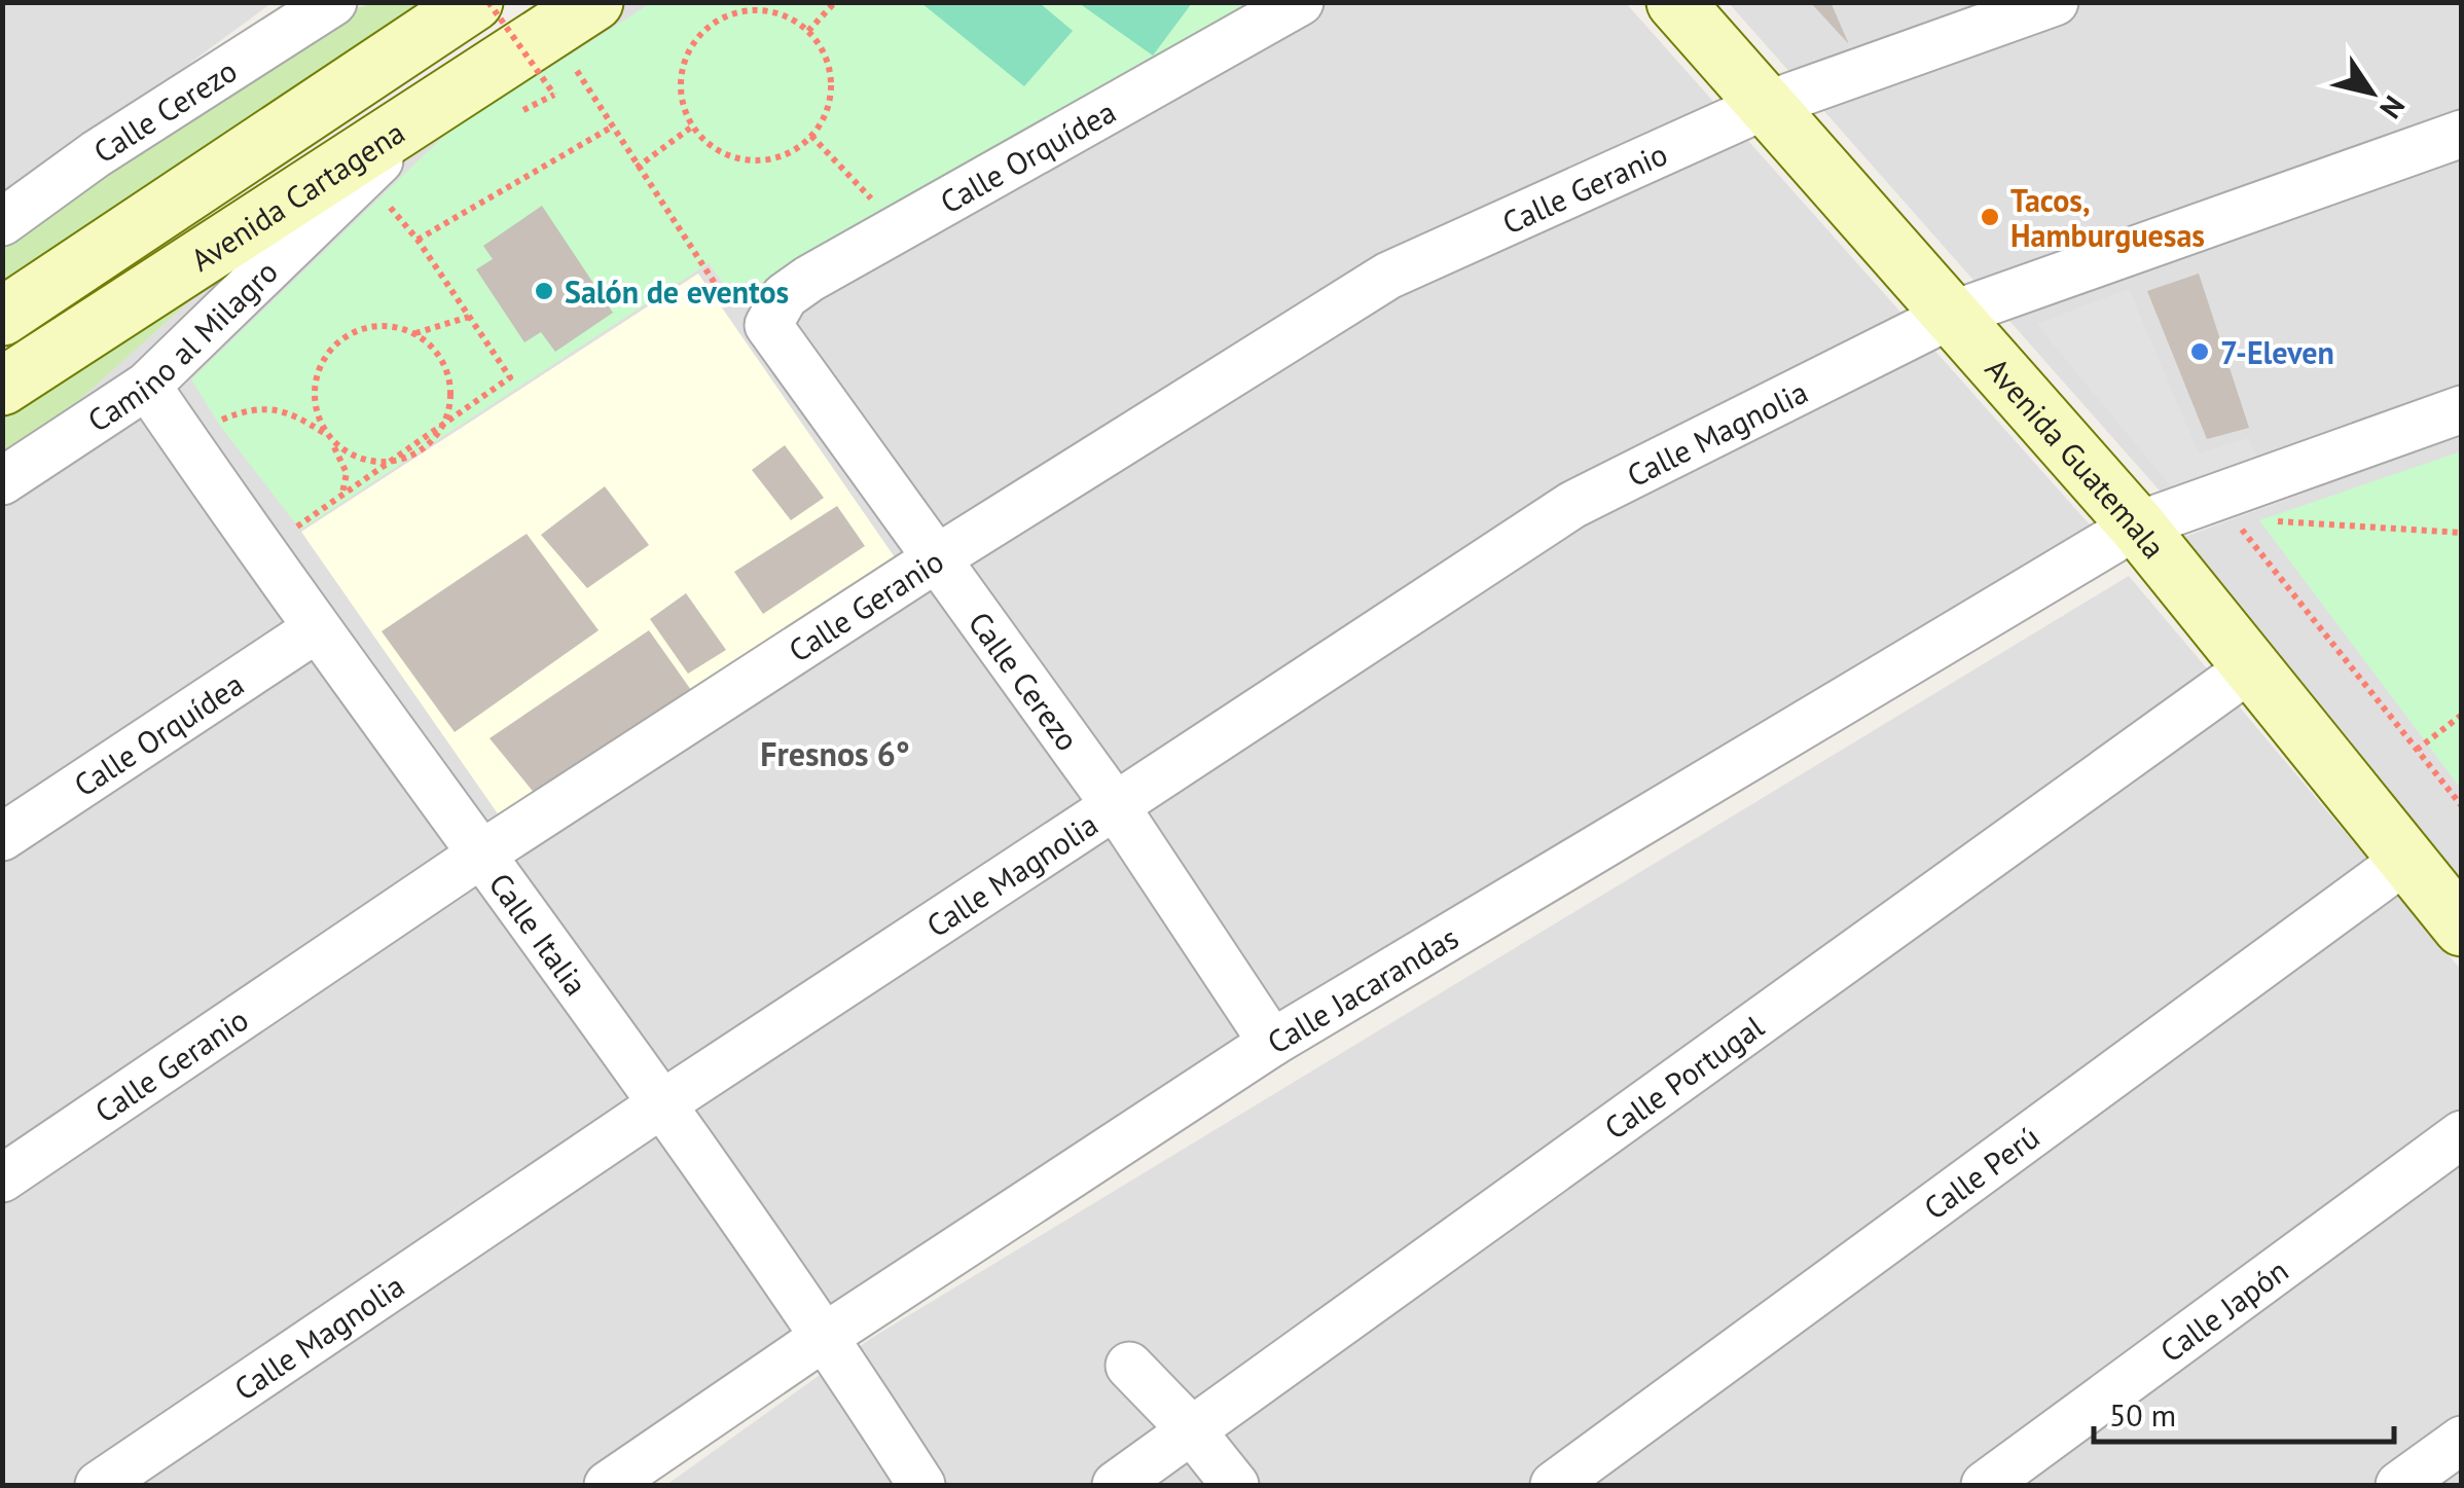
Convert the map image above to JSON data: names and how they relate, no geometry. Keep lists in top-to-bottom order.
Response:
{
  "streets": {
    "street": [
      "Calle Cerezo",
      "Calle Orquídea",
      "Calle Geranio",
      "Avenida Cartagena",
      "Camino al Milagro",
      "Calle Magnolia",
      "Avenida Guatemala",
      "Calle Italia",
      "Calle Jacarandas",
      "Calle Portugal",
      "Calle Perú",
      "Calle Japón"
    ]
  },
  "crossings": [
    ["Calle Cerezo", "Calle Orquídea"],
    ["Calle Cerezo", "Calle Geranio"],
    ["Calle Cerezo", "Calle Magnolia"],
    ["Calle Cerezo", "Calle Jacarandas"],
    ["Calle Orquídea", "Calle Italia"],
    ["Calle Geranio", "Avenida Guatemala"],
    ["Calle Geranio", "Calle Italia"],
    ["Avenida Cartagena", "Camino al Milagro"],
    ["Camino al Milagro", "Calle Italia"],
    ["Calle Magnolia", "Avenida Guatemala"],
    ["Calle Magnolia", "Calle Italia"],
    ["Avenida Guatemala", "Calle Jacarandas"],
    ["Avenida Guatemala", "Calle Portugal"],
    ["Avenida Guatemala", "Calle Perú"],
    ["Calle Italia", "Calle Jacarandas"]
  ],
  "districts": ["Fresnos 6°"],
  "places": ["Tacos, Hamburguesas", "Salón de eventos", "7-Eleven"],
  "scale_bar": "50 m",
  "north": "bottom right"
}
